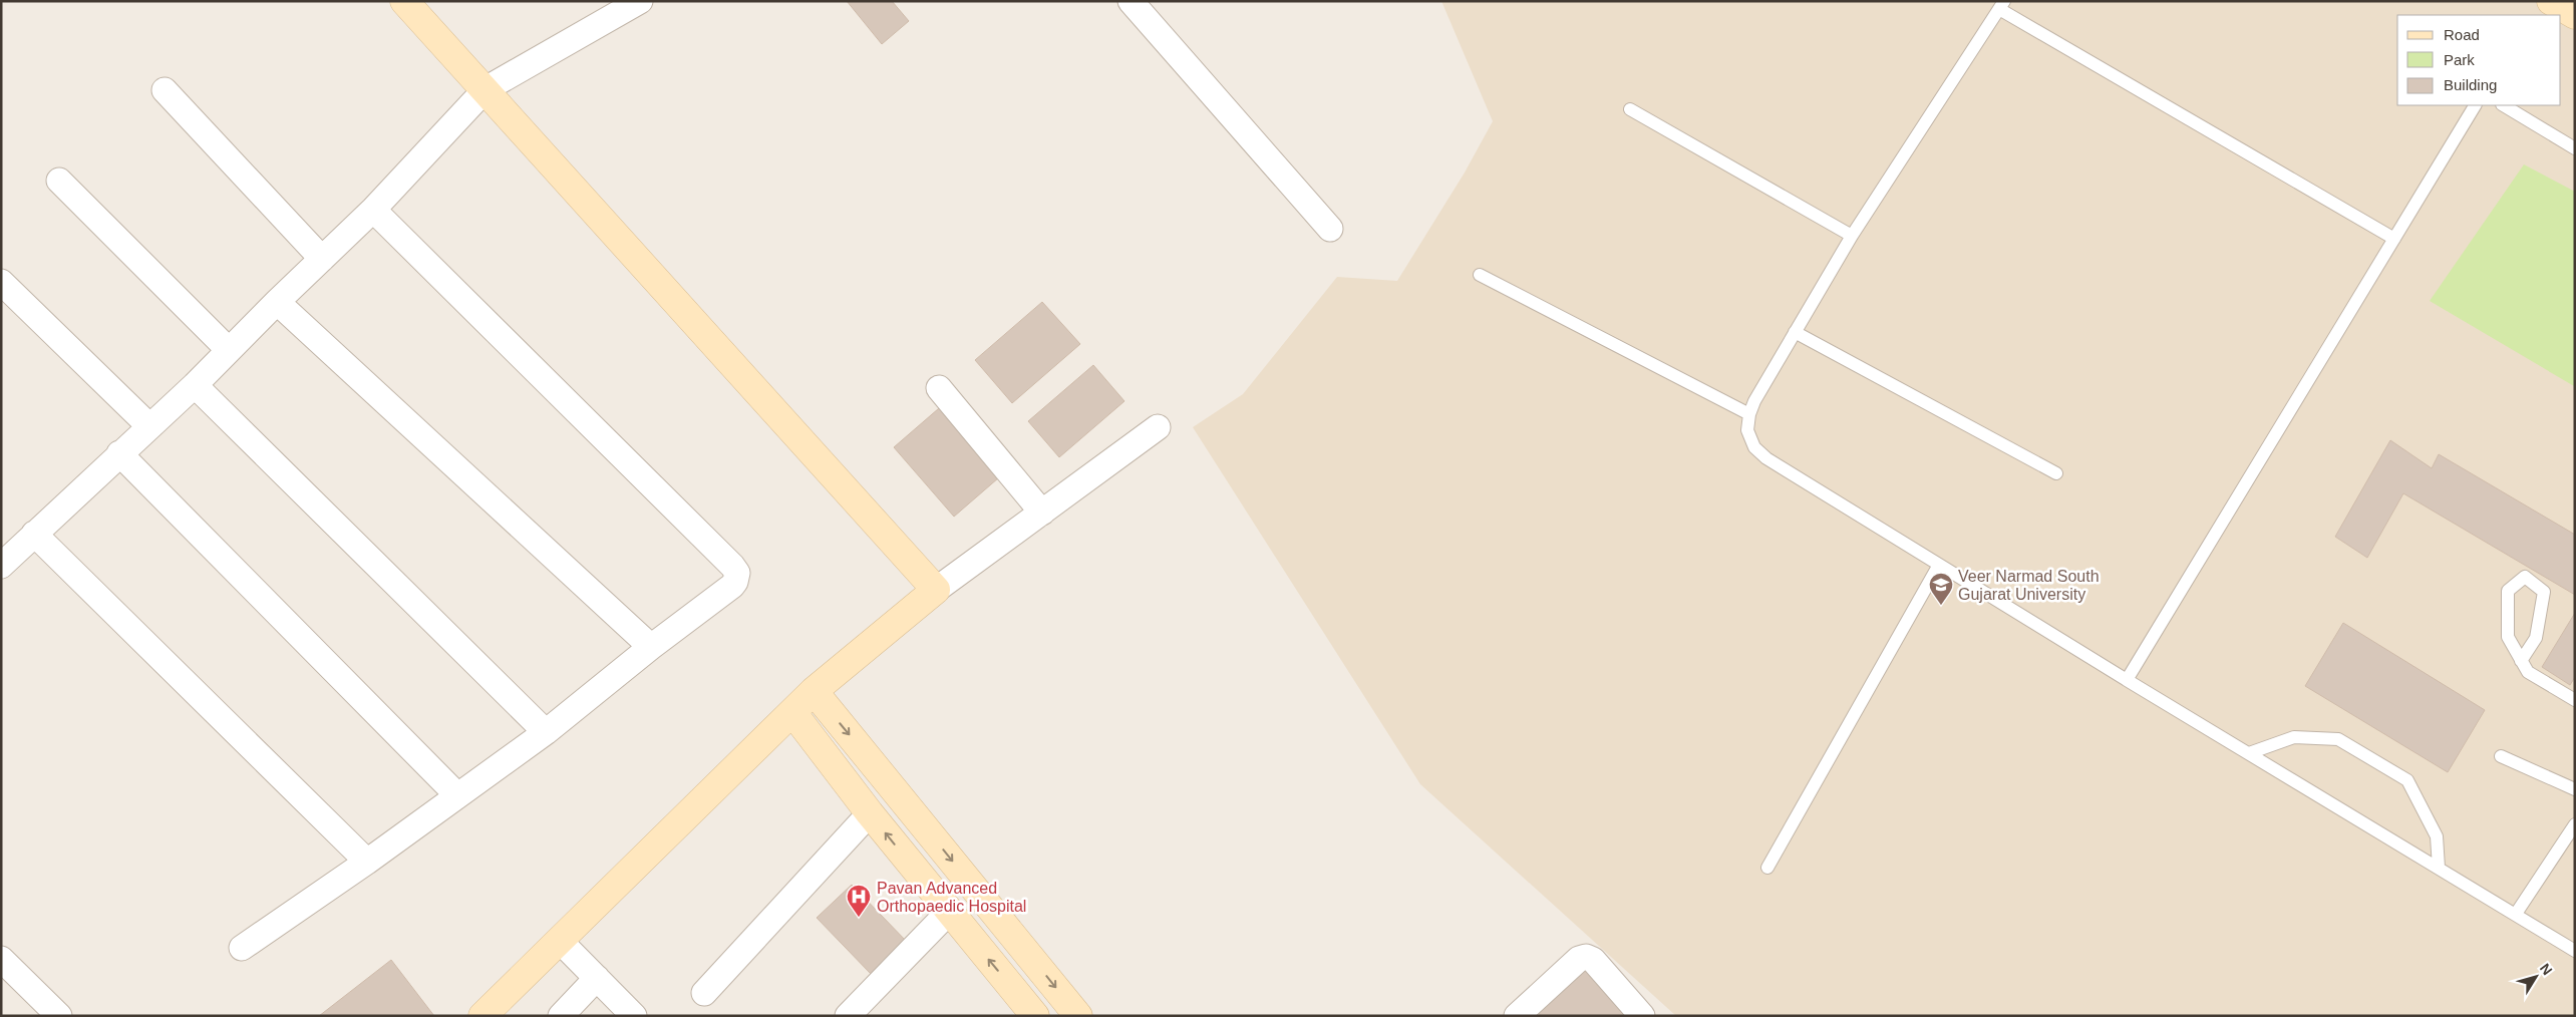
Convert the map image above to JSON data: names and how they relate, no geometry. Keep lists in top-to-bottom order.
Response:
{
  "places": {
    "school or university": ["Veer Narmad South Gujarat University"],
    "hospital": ["Pavan Advanced Orthopaedic Hospital"]
  },
  "legend": ["Road", "Park", "Building"],
  "north": "top right"
}
